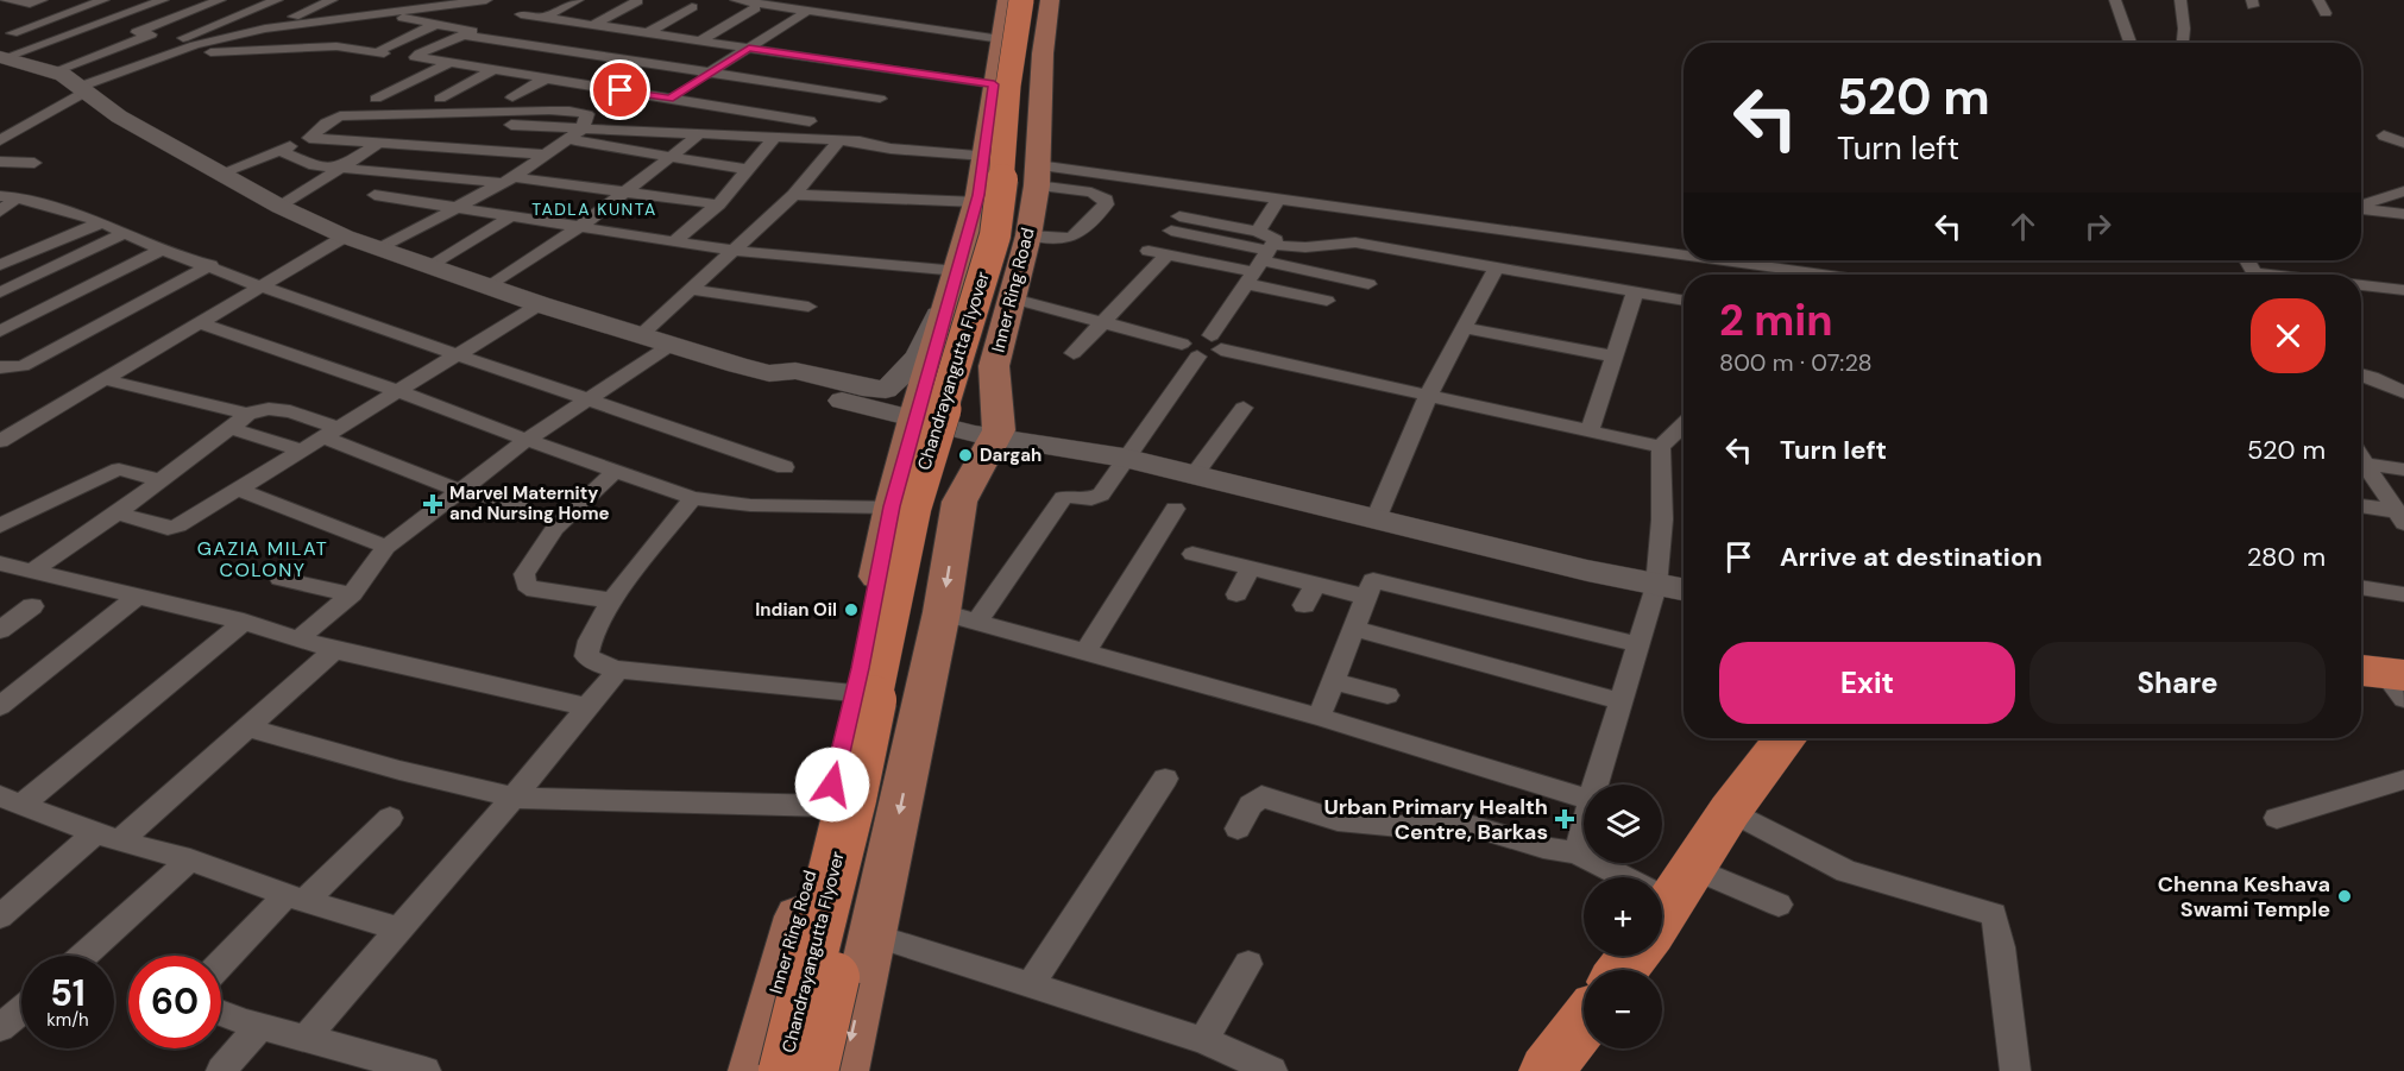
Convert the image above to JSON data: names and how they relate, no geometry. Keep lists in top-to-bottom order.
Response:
{
  "streets": {
    "highway": ["Chandrayangutta Flyover"],
    "main road": ["Inner Ring Road"]
  },
  "districts": ["TADLA KUNTA", "GAZIA MILAT COLONY"],
  "places": {
    "other": ["Dargah", "Indian Oil", "Chenna Keshava Swami Temple"],
    "health": ["Marvel Maternity and Nursing Home", "Urban Primary Health Centre, Barkas"]
  },
  "page": {
    "turn": ["520 m", "Turn left"],
    "heading": ["2 min", "800 m · 07:28"],
    "list": [
      {
        "name": "Turn left",
        "value": "520 m"
      },
      {
        "name": "Arrive at destination",
        "value": "280 m"
      }
    ],
    "buttons": ["Exit", "Share"],
    "map_buttons": ["+", "−"],
    "speed": "51 km/h",
    "limit": "60"
  }
}
